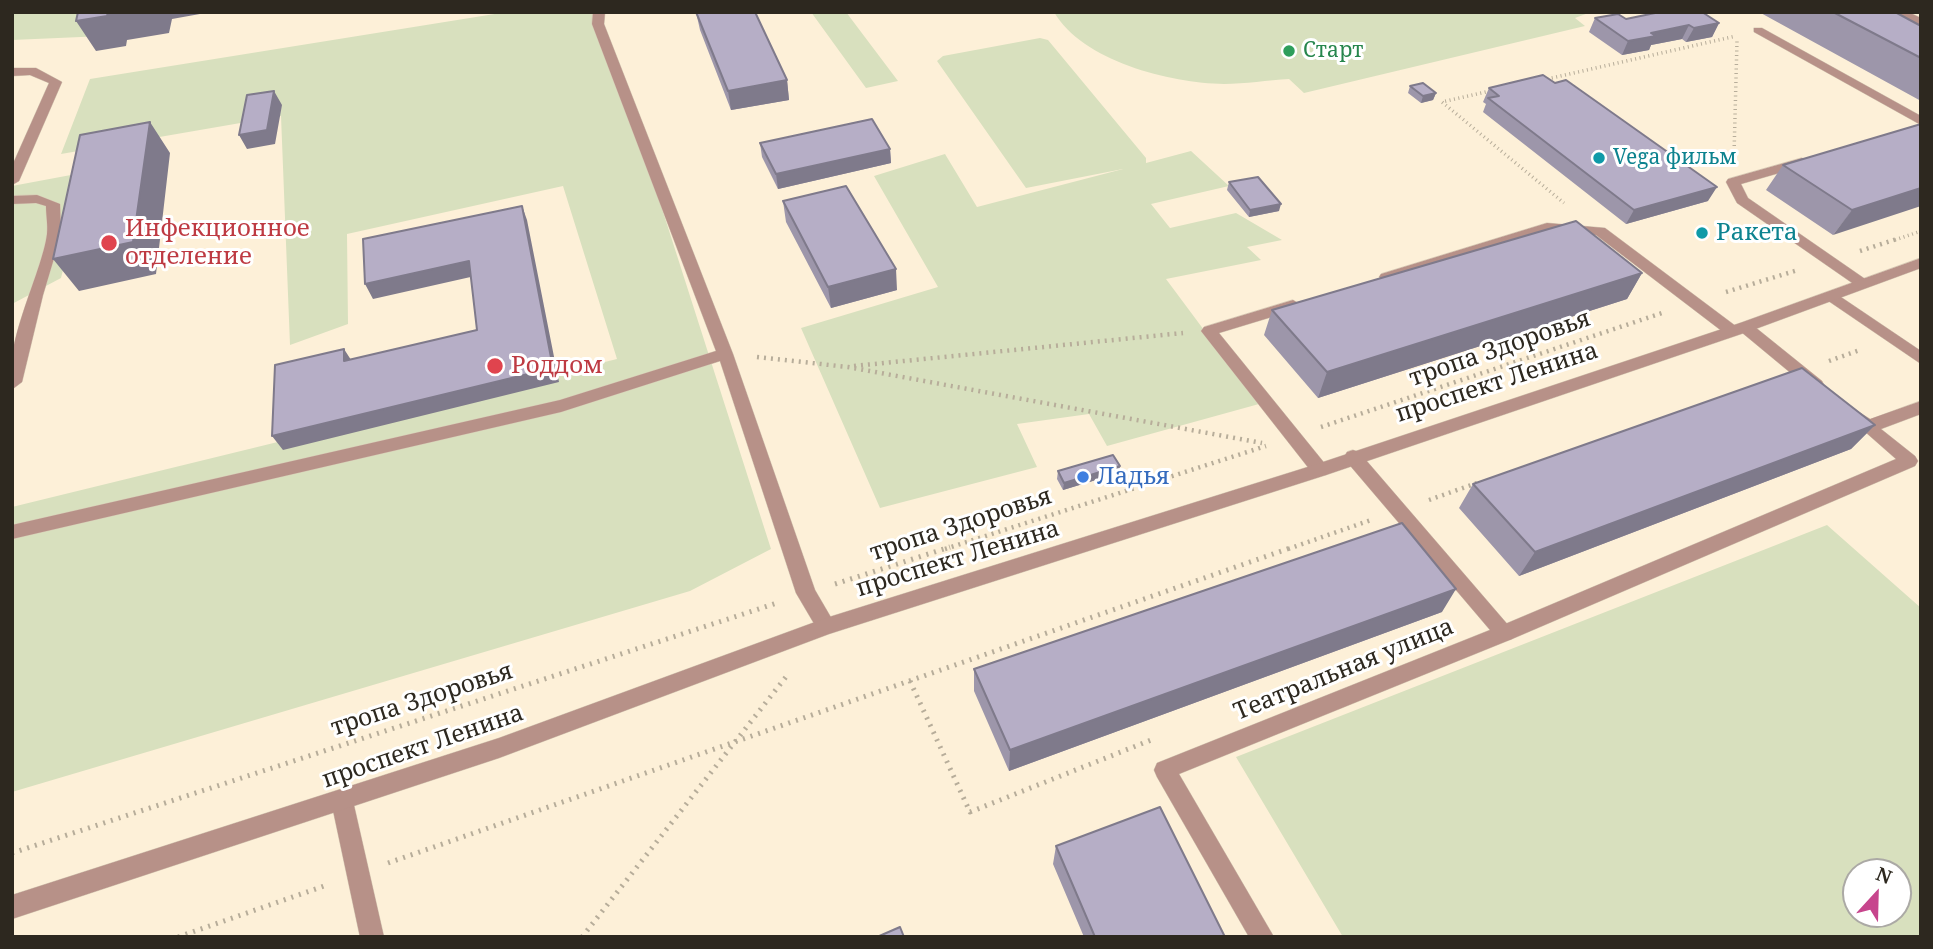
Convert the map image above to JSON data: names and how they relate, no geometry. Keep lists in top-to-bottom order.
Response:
{
  "streets": {
    "street": ["проспект Ленина", "Театральная улица"],
    "path": ["тропа Здоровья"]
  },
  "crossings": [
    ["проспект Ленина", "Театральная улица"]
  ],
  "places": [
    "Старт",
    "Vega фильм",
    "Ракета",
    "Инфекционное отделение",
    "Роддом",
    "Ладья"
  ],
  "north": "top"
}
